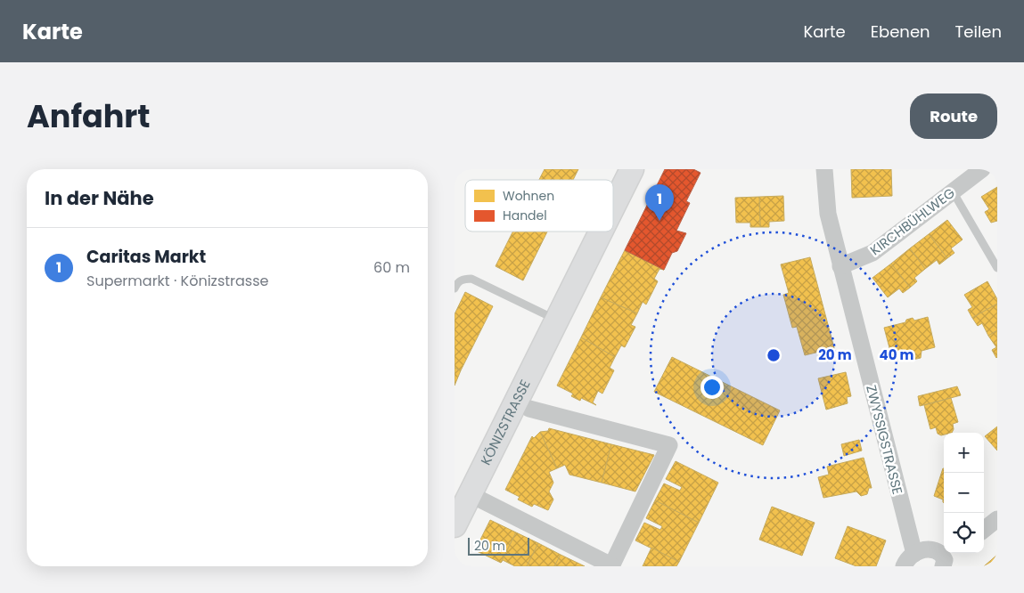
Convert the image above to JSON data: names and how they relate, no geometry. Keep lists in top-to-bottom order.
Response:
{
  "streets": {
    "main road": ["KÖNIZSTRASSE"],
    "street": ["KIRCHBÜHLWEG", "ZWYSSIGSTRASSE"]
  },
  "crossings": [
    ["KIRCHBÜHLWEG", "ZWYSSIGSTRASSE"]
  ],
  "legend": ["Wohnen", "Handel"],
  "scale_bar": "20 m",
  "page": {
    "header": "Karte",
    "nav": ["Karte", "Ebenen", "Teilen"],
    "title": "Anfahrt",
    "buttons": "Route",
    "heading": "In der Nähe",
    "pins": "1",
    "list": [
      {
        "mark": "1",
        "name": "Caritas Markt",
        "note": "Supermarkt · Könizstrasse",
        "value": "60 m"
      }
    ],
    "map_buttons": ["+", "−"],
    "scale": "20 m"
  },
  "rings": ["20 m", "40 m"]
}
